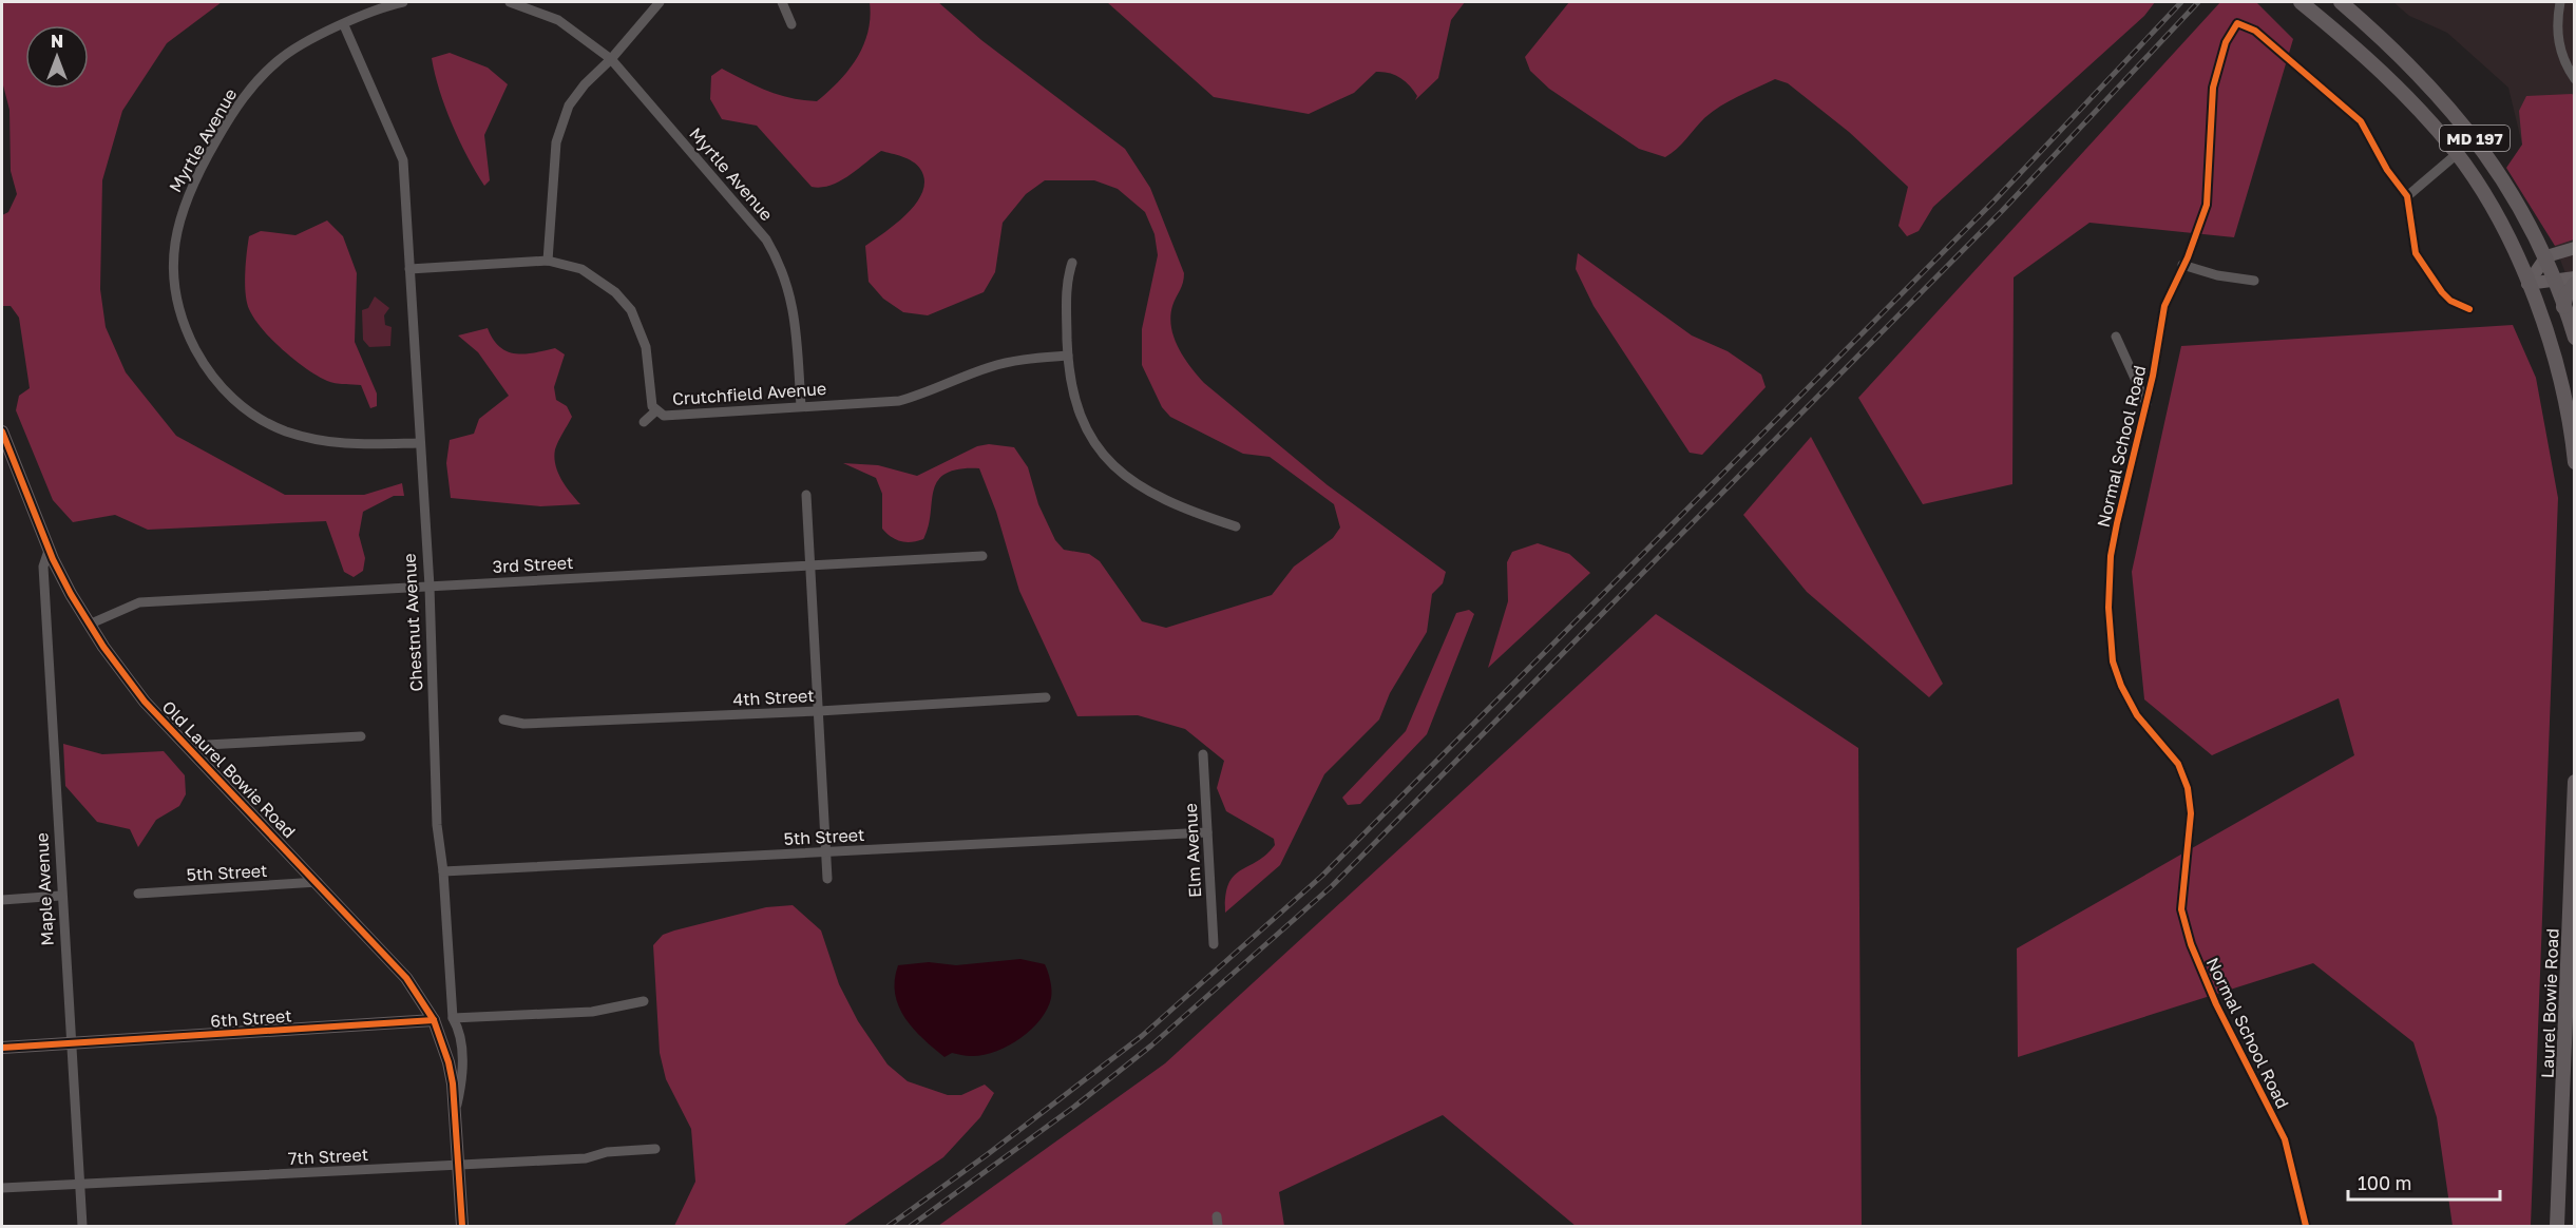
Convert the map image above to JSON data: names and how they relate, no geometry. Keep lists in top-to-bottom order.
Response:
{
  "streets": {
    "main road": ["MD 197", "Laurel Bowie Road"],
    "street": [
      "Myrtle Avenue",
      "Crutchfield Avenue",
      "Normal School Road",
      "3rd Street",
      "Chestnut Avenue",
      "4th Street",
      "Old Laurel Bowie Road",
      "5th Street",
      "Elm Avenue",
      "Maple Avenue",
      "6th Street",
      "7th Street"
    ]
  },
  "crossings": [
    ["Myrtle Avenue", "Crutchfield Avenue"],
    ["Myrtle Avenue", "Chestnut Avenue"],
    ["Crutchfield Avenue", "Chestnut Avenue"],
    ["3rd Street", "Chestnut Avenue"],
    ["3rd Street", "Old Laurel Bowie Road"],
    ["Chestnut Avenue", "Old Laurel Bowie Road"],
    ["Chestnut Avenue", "5th Street"],
    ["Chestnut Avenue", "7th Street"],
    ["Old Laurel Bowie Road", "5th Street"],
    ["Old Laurel Bowie Road", "Maple Avenue"],
    ["Old Laurel Bowie Road", "6th Street"],
    ["5th Street", "Elm Avenue"],
    ["Maple Avenue", "6th Street"],
    ["Maple Avenue", "7th Street"]
  ],
  "scale_bar": "100 m",
  "north": "top"
}
